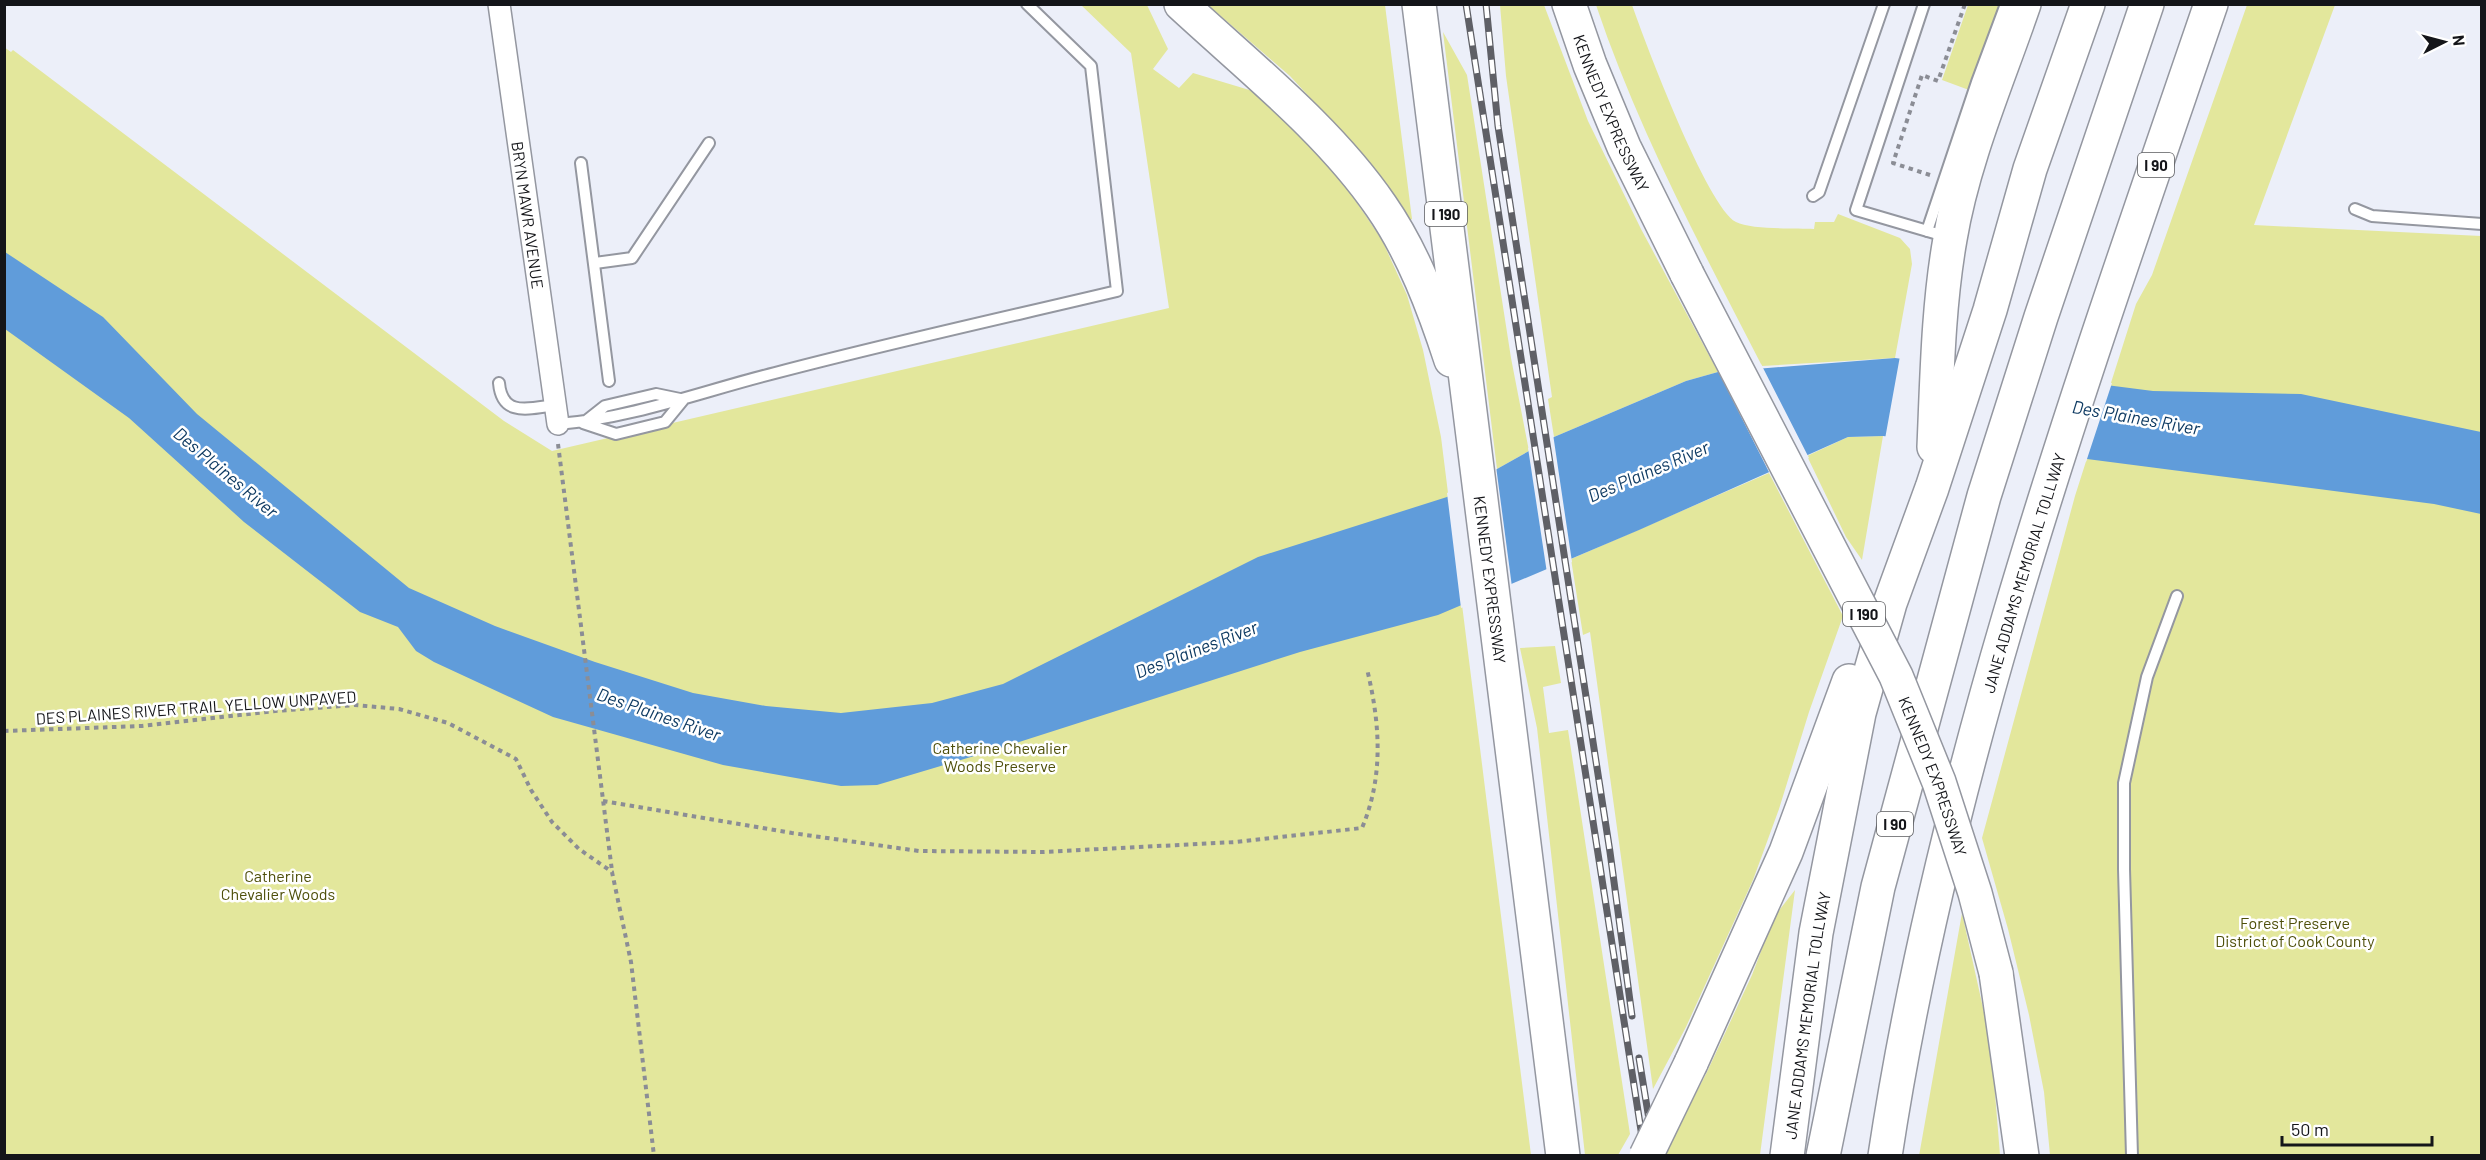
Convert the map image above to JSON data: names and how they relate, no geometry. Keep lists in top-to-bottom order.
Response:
{
  "streets": {
    "highway": [
      "KENNEDY EXPRESSWAY",
      "I 90",
      "I 190",
      "JANE ADDAMS MEMORIAL TOLLWAY"
    ],
    "street": ["BRYN MAWR AVENUE"],
    "path": ["DES PLAINES RIVER TRAIL YELLOW UNPAVED"]
  },
  "water": ["Des Plaines River"],
  "parks": ["Catherine Chevalier Woods Preserve", "Catherine Chevalier Woods", "Forest Preserve District of Cook County"],
  "scale_bar": "50 m",
  "north": "right"
}
